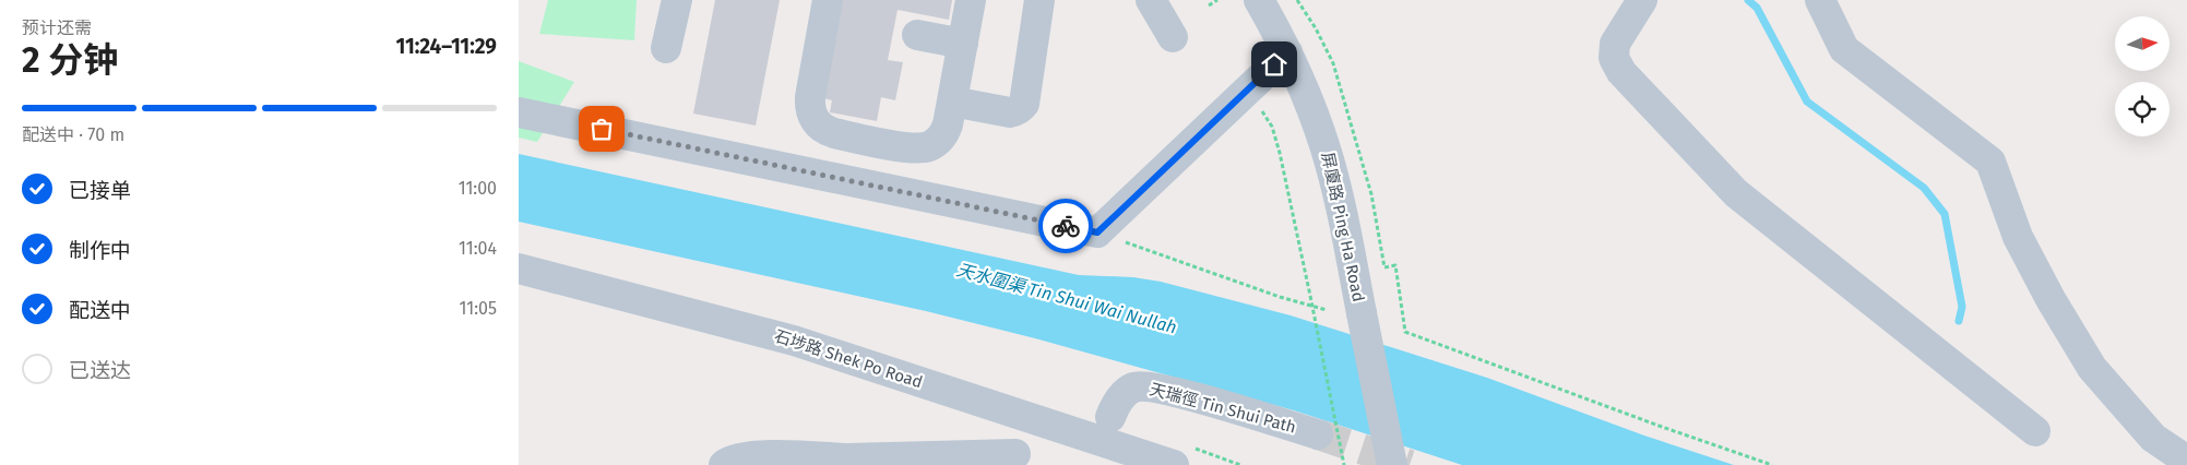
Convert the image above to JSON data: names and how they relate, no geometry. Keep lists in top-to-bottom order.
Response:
{
  "streets": {
    "street": ["屏廈路 Ping Ha Road", "石埗路 Shek Po Road", "天瑞徑 Tin Shui Path"]
  },
  "water": ["天水圍渠 Tin Shui Wai Nullah"],
  "north": "right",
  "page": {
    "heading": ["2 分钟", "预计还需", "11:24–11:29"],
    "bar": "配送中 · 70 m",
    "list": [
      ["已接单", "11:00"],
      ["制作中", "11:04"],
      ["配送中", "11:05"],
      "已送达"
    ]
  }
}
